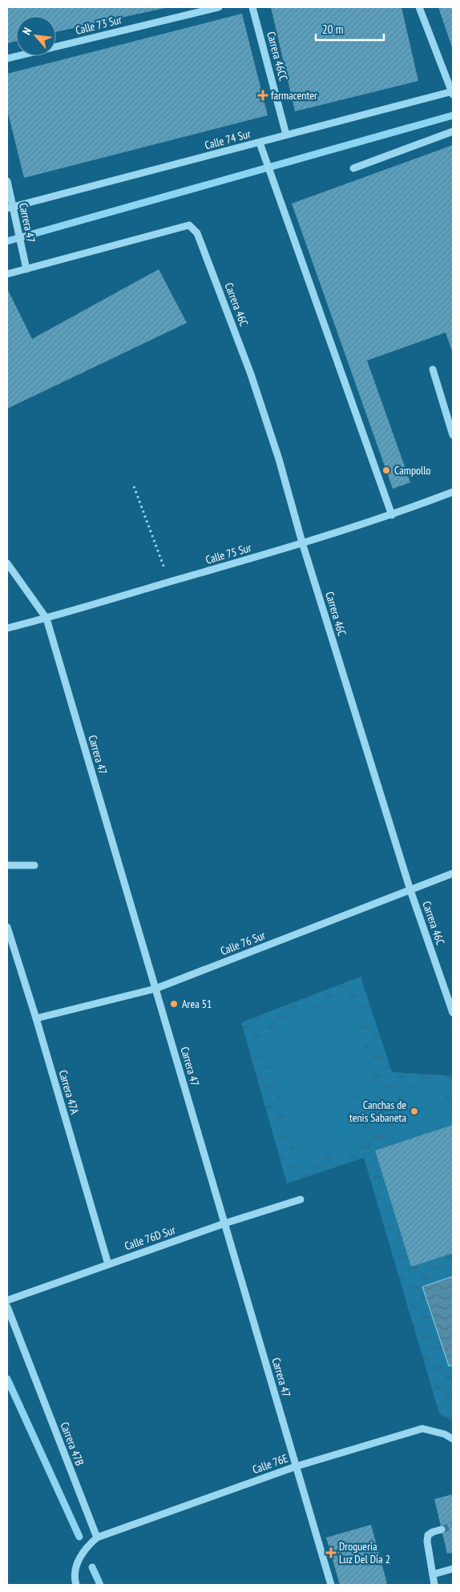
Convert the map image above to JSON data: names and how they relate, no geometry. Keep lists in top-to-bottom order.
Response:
{
  "streets": {
    "street": [
      "Calle 73 Sur",
      "Carrera 46CC",
      "Calle 74 Sur",
      "Carrera 47",
      "Carrera 46C",
      "Calle 75 Sur",
      "Calle 76 Sur",
      "Carrera 47A",
      "Calle 76D Sur",
      "Carrera 47B",
      "Calle 76E"
    ]
  },
  "crossings": [
    ["Carrera 46CC", "Calle 74 Sur"],
    ["Calle 74 Sur", "Carrera 47"],
    ["Carrera 47", "Carrera 46C"],
    ["Carrera 47", "Calle 75 Sur"],
    ["Carrera 47", "Calle 76 Sur"],
    ["Carrera 47", "Calle 76D Sur"],
    ["Carrera 47", "Calle 76E"],
    ["Carrera 46C", "Calle 75 Sur"],
    ["Carrera 46C", "Calle 76 Sur"],
    ["Calle 76 Sur", "Carrera 47A"],
    ["Carrera 47A", "Calle 76D Sur"],
    ["Carrera 47B", "Calle 76E"]
  ],
  "places": {
    "health": ["farmacenter", "Drogueria Luz Del Dia 2"],
    "other": ["Campollo", "Area 51", "Canchas de tenis Sabaneta"]
  },
  "scale_bar": "20 m",
  "north": "top left"
}
